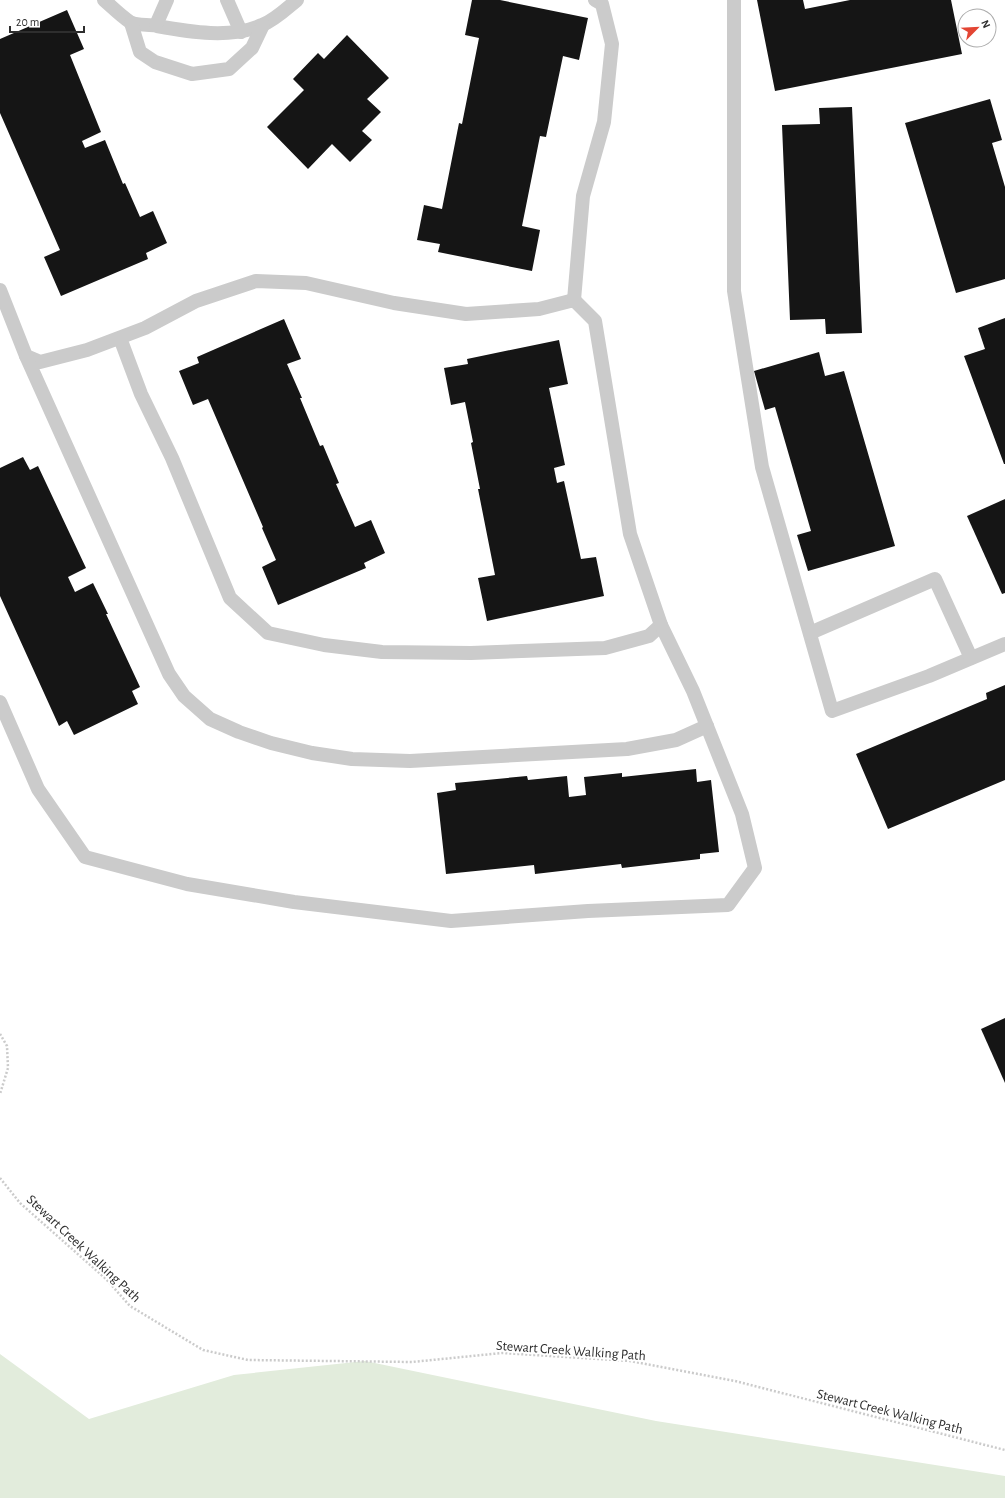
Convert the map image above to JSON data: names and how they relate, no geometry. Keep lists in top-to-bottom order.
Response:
{
  "streets": {
    "path": ["Stewart Creek Walking Path"]
  },
  "scale_bar": "20 m",
  "north": "top right"
}
